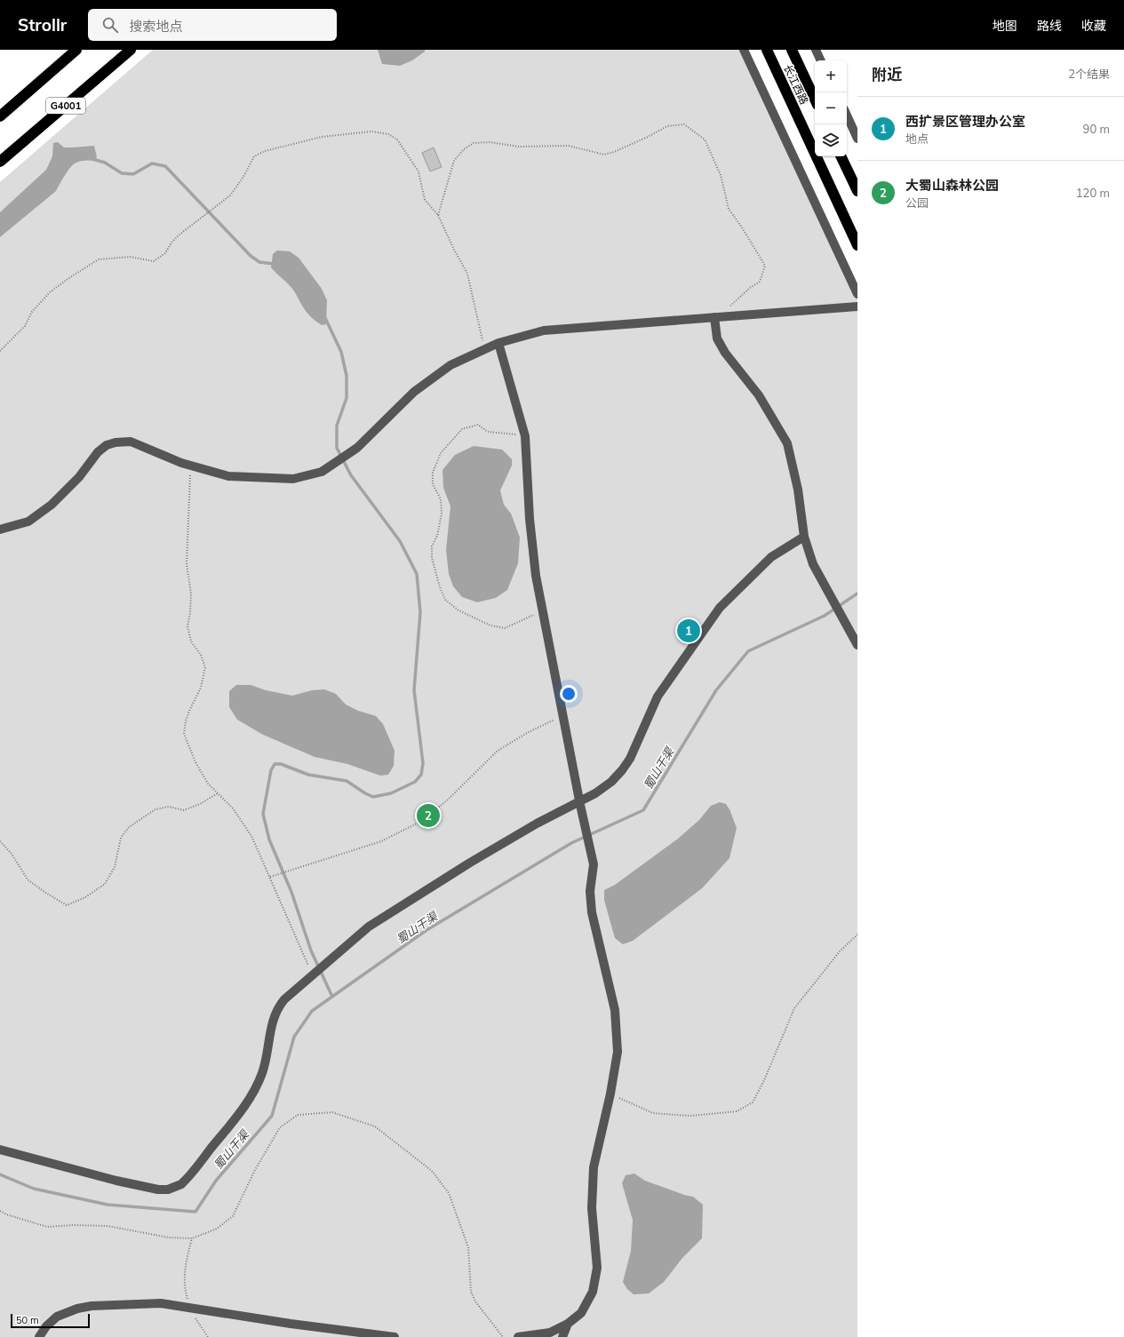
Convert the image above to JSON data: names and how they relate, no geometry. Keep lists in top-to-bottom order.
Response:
{
  "streets": {
    "highway": ["长江西路", "G4001"]
  },
  "water": ["蜀山干渠"],
  "scale_bar": "50 m",
  "page": {
    "header": "Strollr",
    "search": "搜索地点",
    "nav": ["地图", "路线", "收藏"],
    "heading": ["附近", "2个结果"],
    "map_buttons": ["+", "−"],
    "list": [
      {
        "mark": "1",
        "name": "西扩景区管理办公室",
        "note": "地点",
        "value": "90 m"
      },
      {
        "mark": "2",
        "name": "大蜀山森林公园",
        "note": "公园",
        "value": "120 m"
      }
    ],
    "pins": ["1", "2"],
    "scale": "50 m"
  }
}
